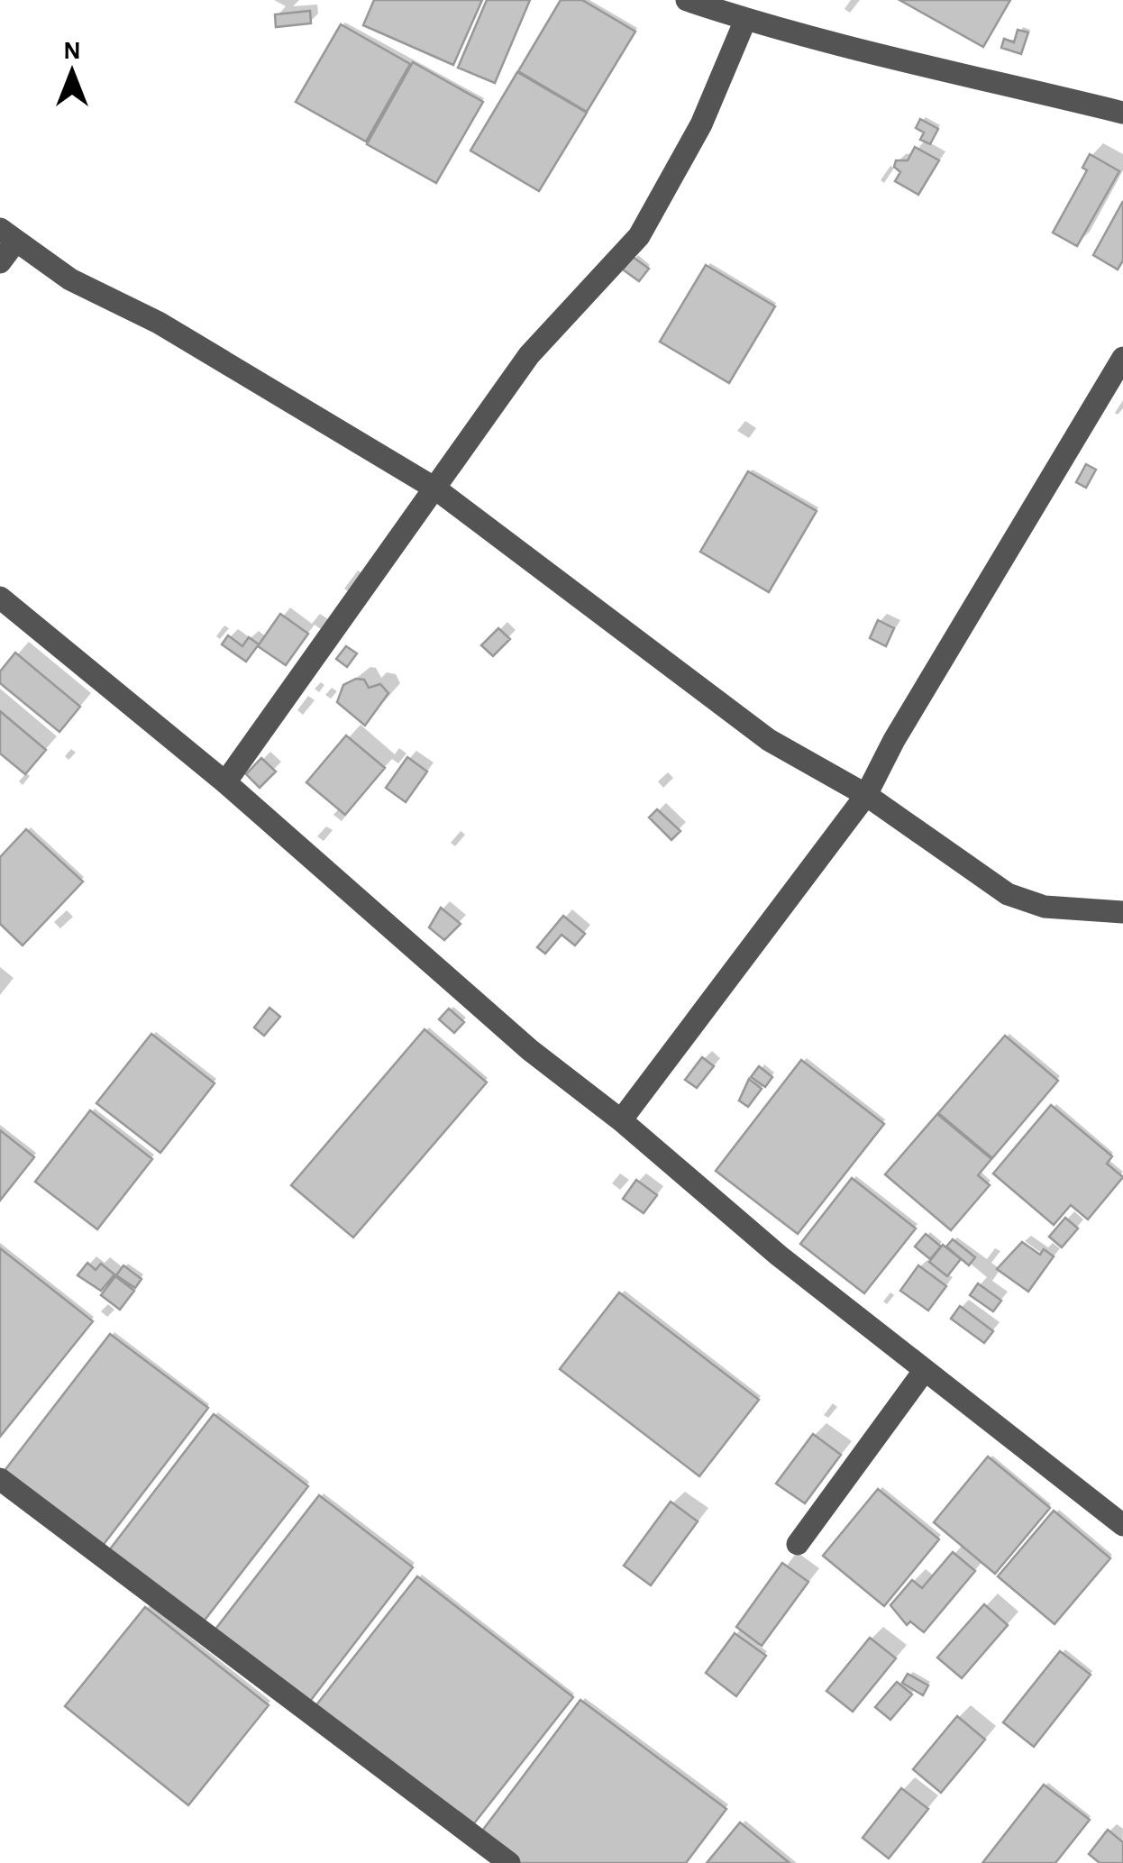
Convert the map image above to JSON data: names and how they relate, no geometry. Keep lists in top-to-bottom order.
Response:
{
  "north": "top"
}
